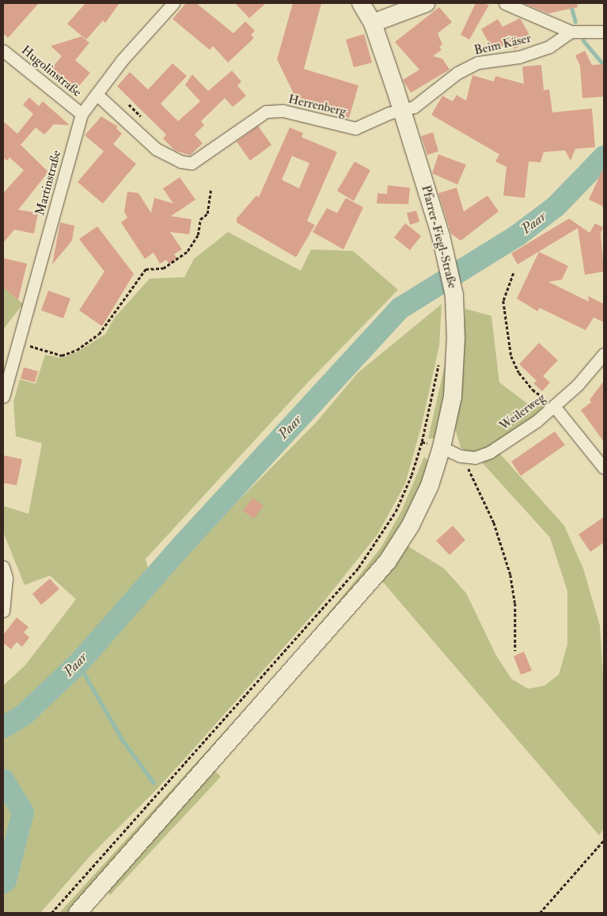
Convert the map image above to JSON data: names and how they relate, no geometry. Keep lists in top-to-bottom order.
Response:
{
  "streets": {
    "main road": ["Pfarrer-Fiegl-Straße"],
    "street": [
      "Beim Käser",
      "Hugolinstraße",
      "Herrenberg",
      "Martinstraße",
      "Weilerweg"
    ]
  },
  "crossings": [
    ["Beim Käser", "Herrenberg"],
    ["Beim Käser", "Pfarrer-Fiegl-Straße"],
    ["Hugolinstraße", "Martinstraße"],
    ["Herrenberg", "Martinstraße"],
    ["Herrenberg", "Pfarrer-Fiegl-Straße"],
    ["Pfarrer-Fiegl-Straße", "Weilerweg"]
  ],
  "water": ["Paar"]
}
